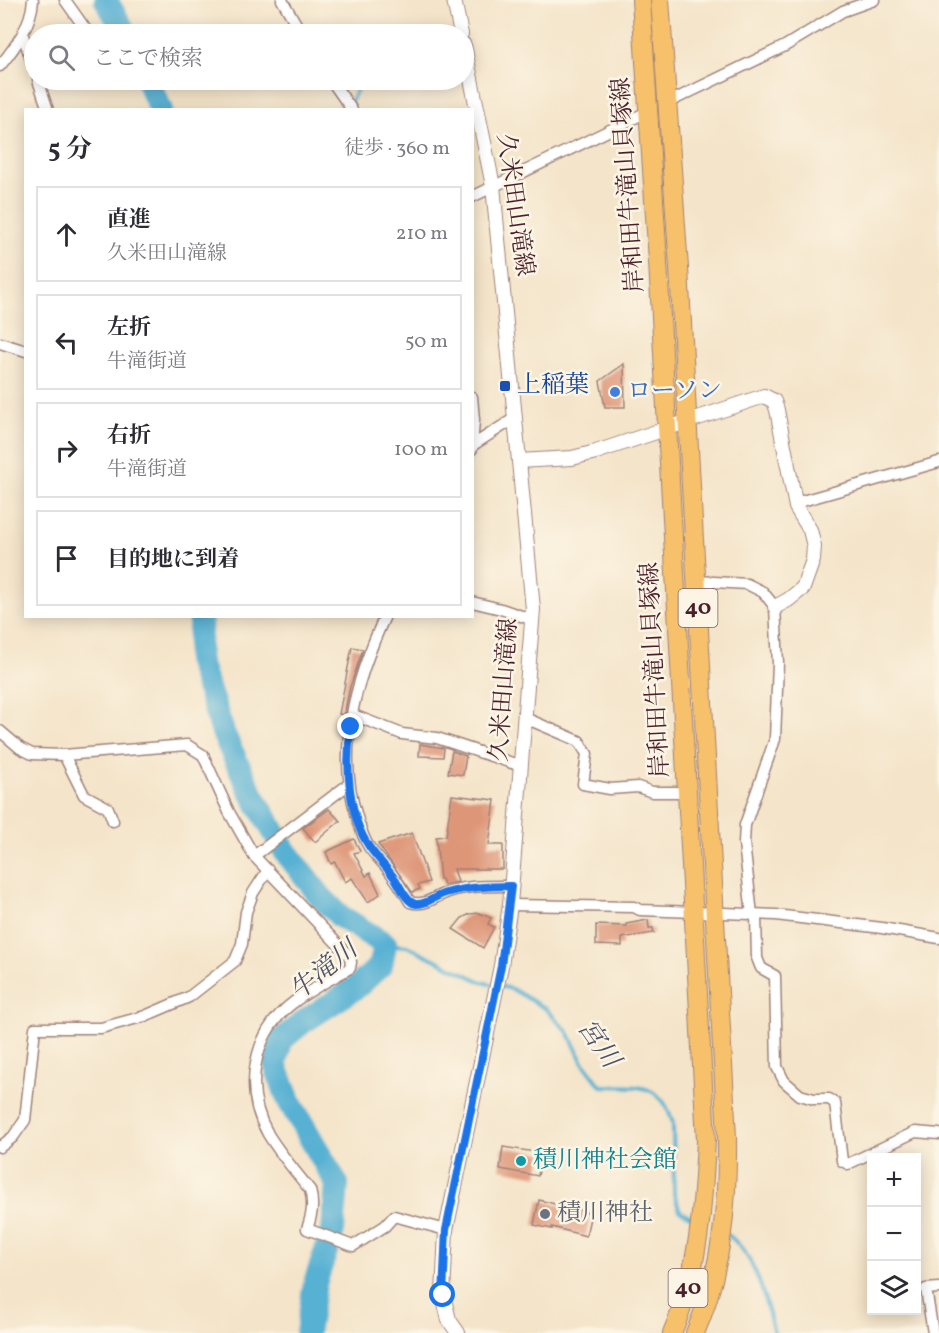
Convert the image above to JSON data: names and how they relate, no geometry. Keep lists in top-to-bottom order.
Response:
{
  "streets": {
    "main road": ["岸和田牛滝山貝塚線", "40"],
    "street": ["久米田山滝線"]
  },
  "water": ["牛滝川", "宮川"],
  "places": {
    "transit": ["上稲葉"],
    "other": ["ローソン", "積川神社会館", "積川神社"]
  },
  "page": {
    "search": "ここで検索",
    "heading": ["5 分", "徒歩 · 360 m"],
    "list": [
      ["直進", "久米田山滝線", "210 m"],
      ["左折", "牛滝街道", "50 m"],
      ["右折", "牛滝街道", "100 m"],
      "目的地に到着"
    ],
    "map_buttons": ["+", "−"]
  }
}
